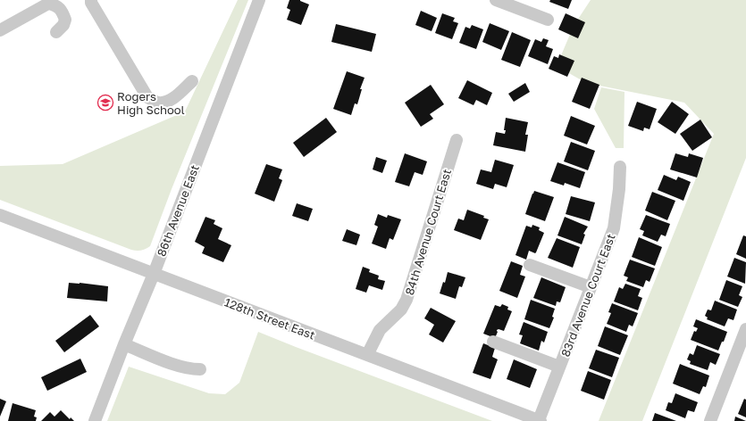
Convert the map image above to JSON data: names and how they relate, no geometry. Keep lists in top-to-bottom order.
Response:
{
  "streets": {
    "street": [
      "86th Avenue East",
      "84th Avenue Court East",
      "83rd Avenue Court East",
      "128th Street East"
    ]
  },
  "crossings": [
    ["86th Avenue East", "128th Street East"],
    ["84th Avenue Court East", "128th Street East"],
    ["83rd Avenue Court East", "128th Street East"]
  ],
  "places": {
    "school or university": ["Rogers High School"]
  }
}
